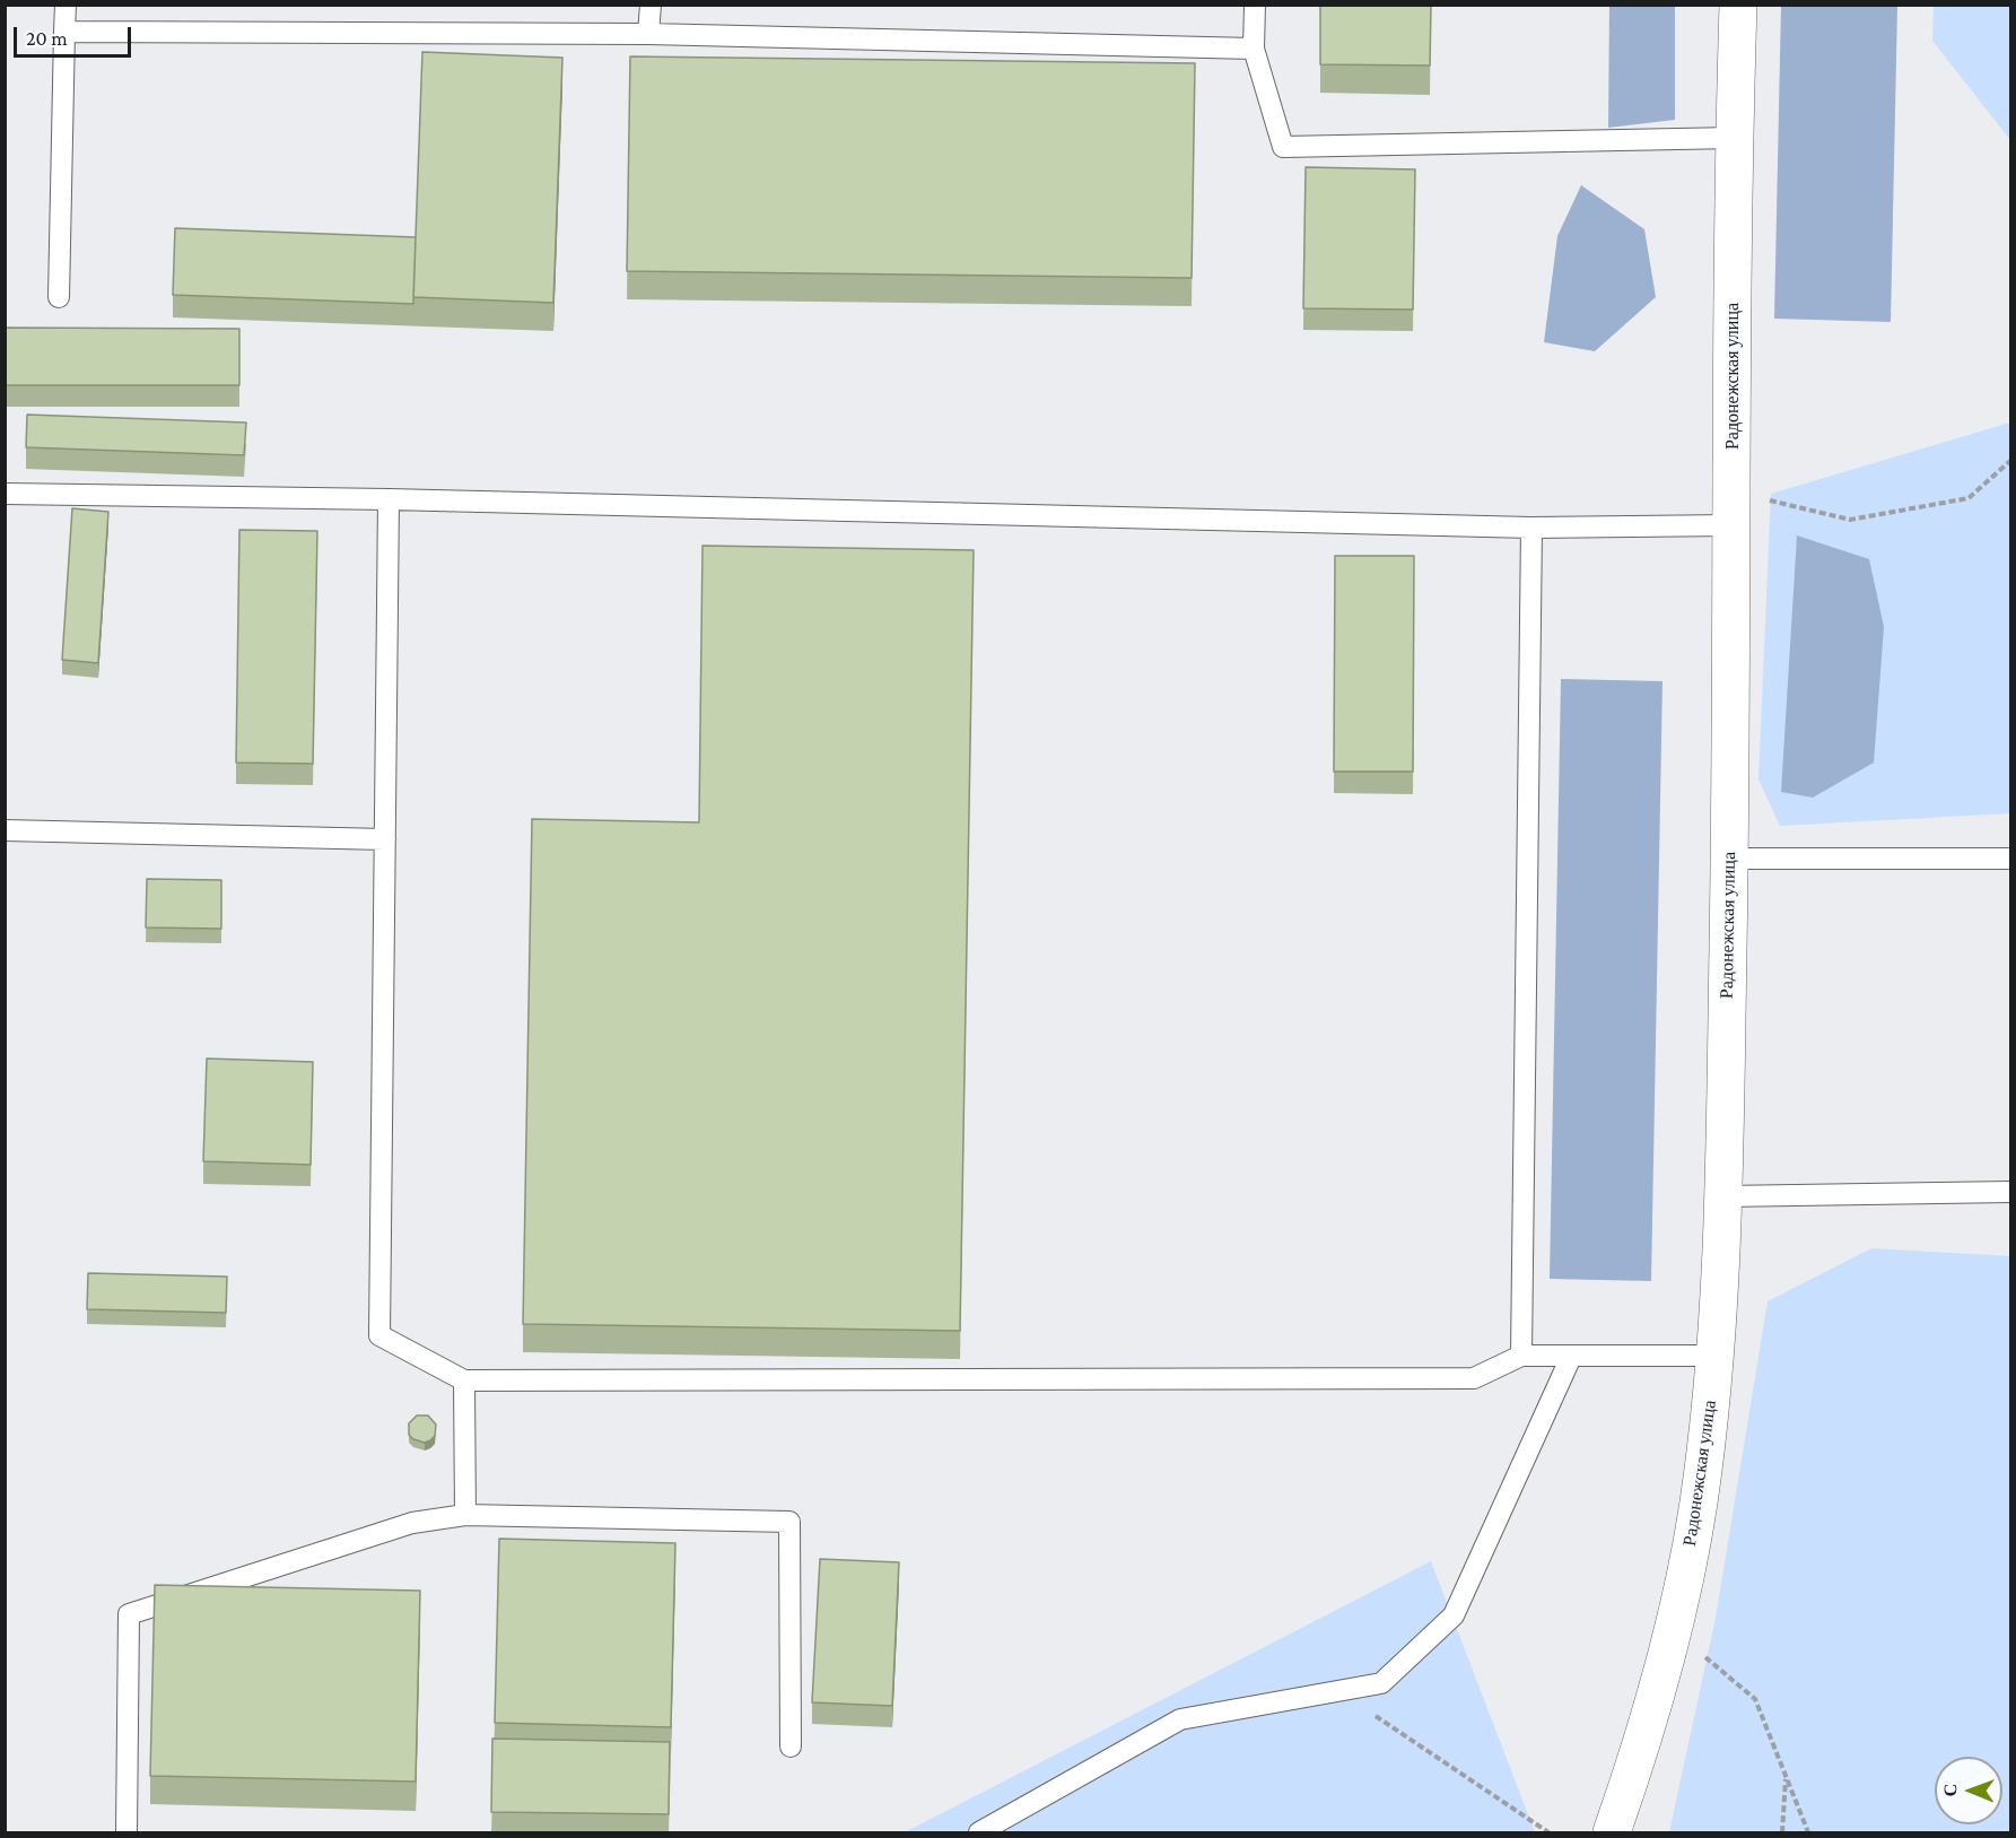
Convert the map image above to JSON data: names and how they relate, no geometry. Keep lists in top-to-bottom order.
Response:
{
  "streets": {
    "street": ["Радонежская улица"]
  },
  "scale_bar": "20 m",
  "north": "left"
}
